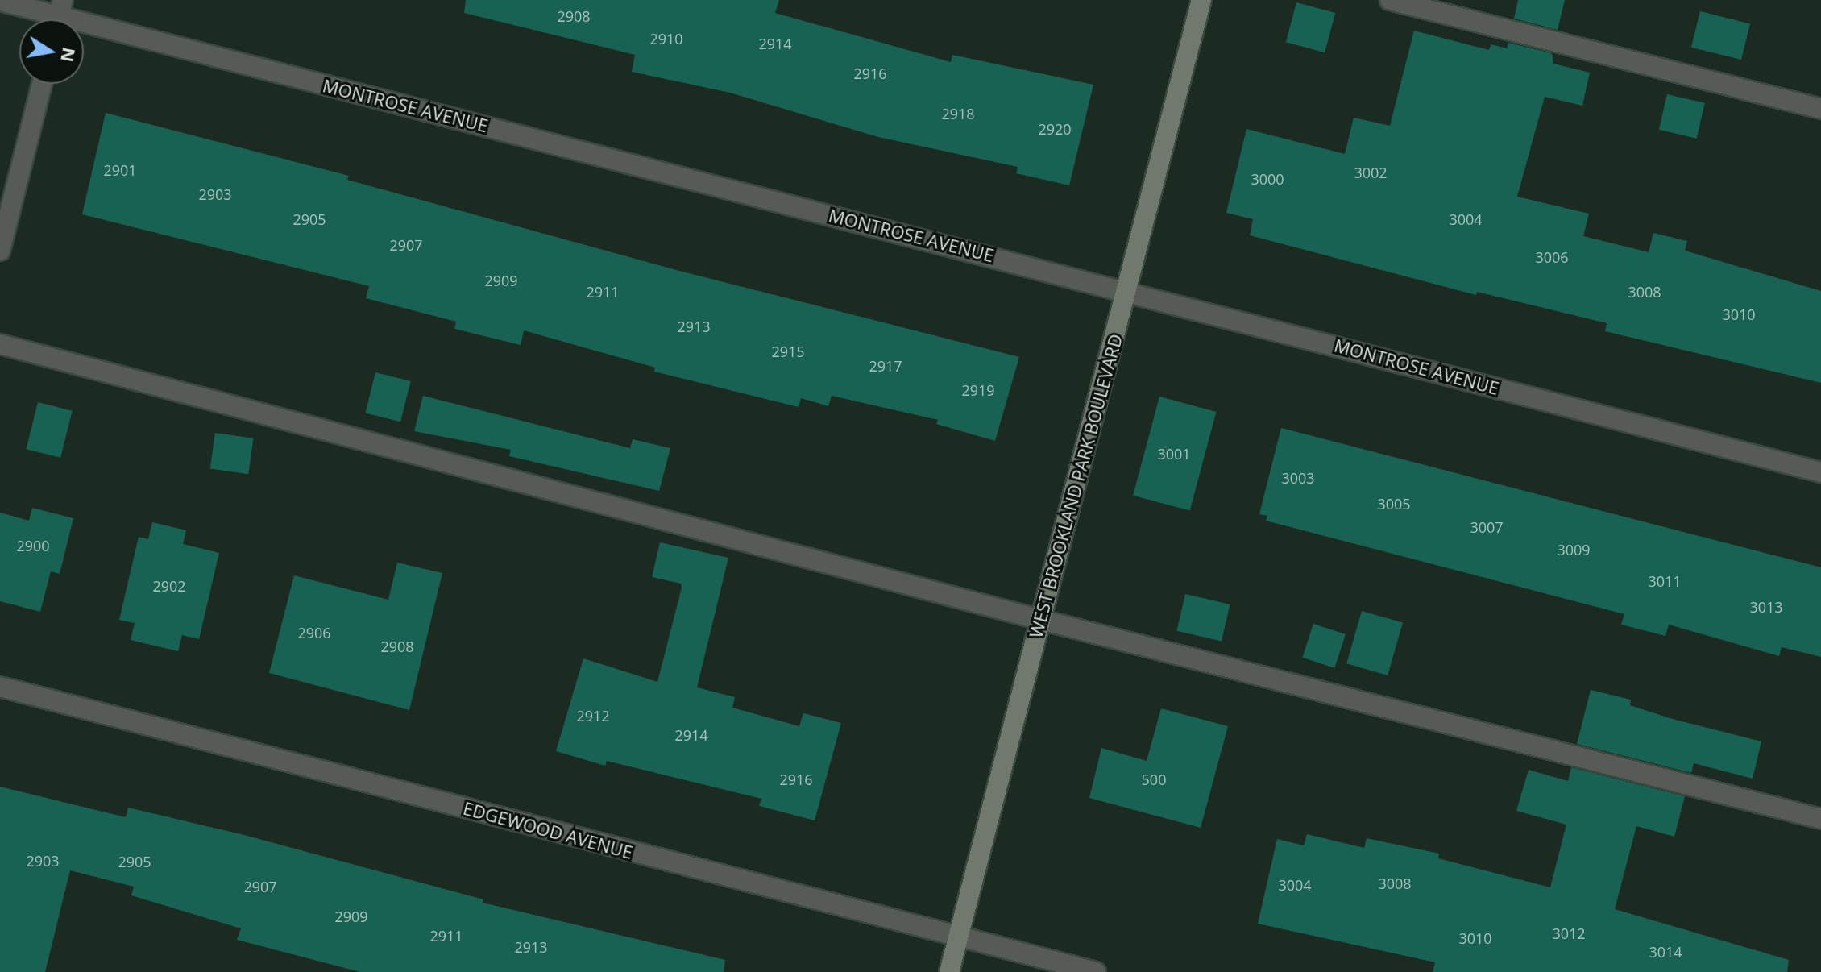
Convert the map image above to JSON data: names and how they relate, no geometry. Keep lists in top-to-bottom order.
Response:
{
  "streets": {
    "main road": ["WEST BROOKLAND PARK BOULEVARD"],
    "street": ["MONTROSE AVENUE", "EDGEWOOD AVENUE"]
  },
  "crossings": [
    ["MONTROSE AVENUE", "WEST BROOKLAND PARK BOULEVARD"],
    ["WEST BROOKLAND PARK BOULEVARD", "EDGEWOOD AVENUE"]
  ],
  "house_numbers": [
    "2908",
    "2910",
    "2914",
    "2916",
    "2918",
    "2920",
    "2901",
    "3002",
    "3000",
    "2903",
    "2905",
    "3004",
    "2907",
    "3006",
    "2909",
    "2911",
    "3008",
    "3010",
    "2913",
    "2915",
    "2917",
    "2919",
    "3001",
    "3003",
    "3005",
    "3007",
    "2900",
    "3009",
    "3011",
    "2902",
    "3013",
    "2906",
    "2908",
    "2912",
    "2914",
    "2916",
    "500",
    "2903",
    "2905",
    "3008",
    "3004",
    "2907",
    "2909",
    "3012",
    "2911",
    "3010",
    "2913",
    "3014"
  ],
  "north": "right"
}
